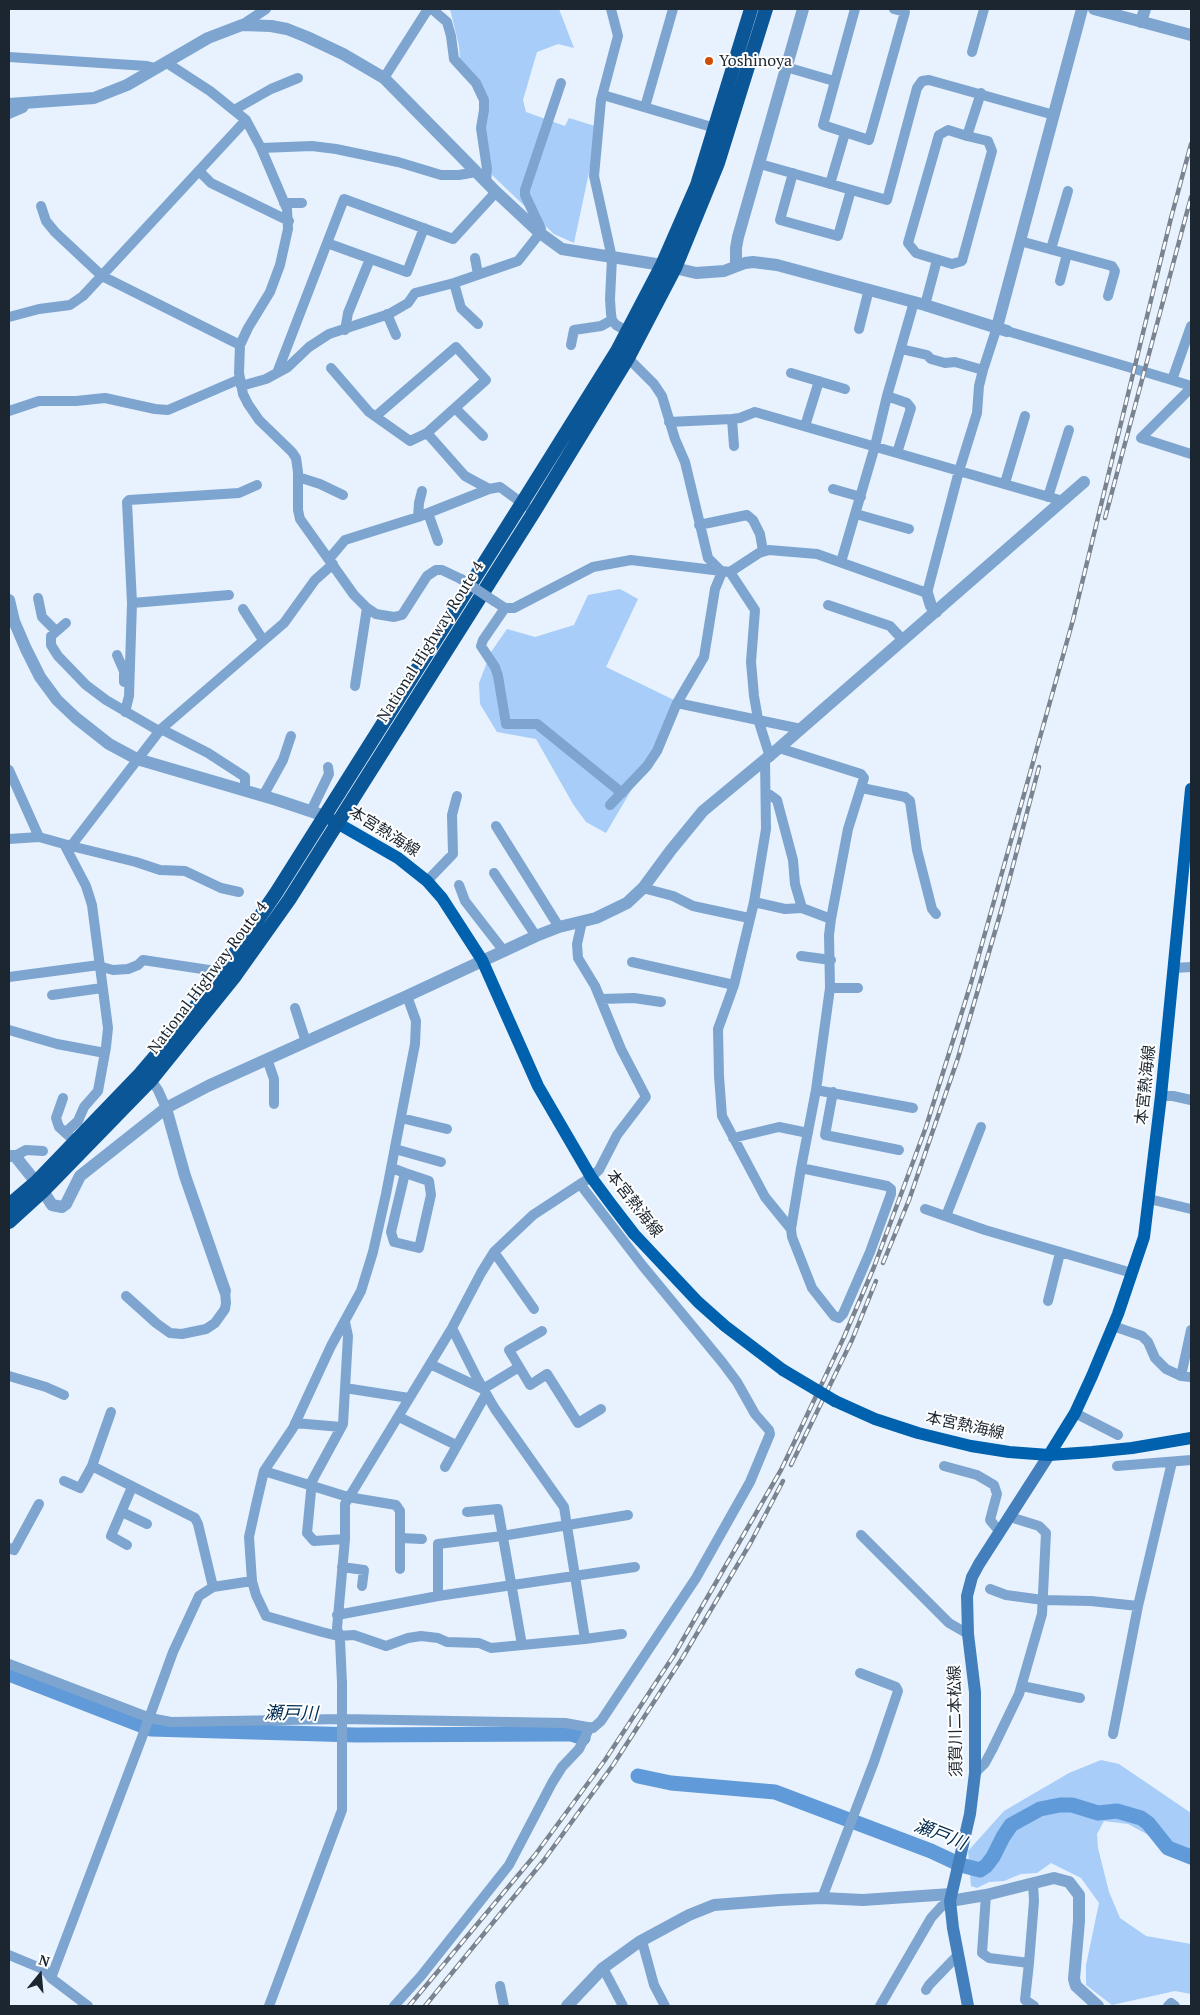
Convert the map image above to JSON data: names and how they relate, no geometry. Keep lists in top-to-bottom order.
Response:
{
  "streets": {
    "highway": ["National Highway Route 4"],
    "main road": ["本宮熱海線", "須賀川二本松線"]
  },
  "crossings": [
    ["National Highway Route 4", "本宮熱海線"],
    ["本宮熱海線", "須賀川二本松線"]
  ],
  "water": ["瀬戸川"],
  "places": ["Yoshinoya"],
  "north": "top"
}
